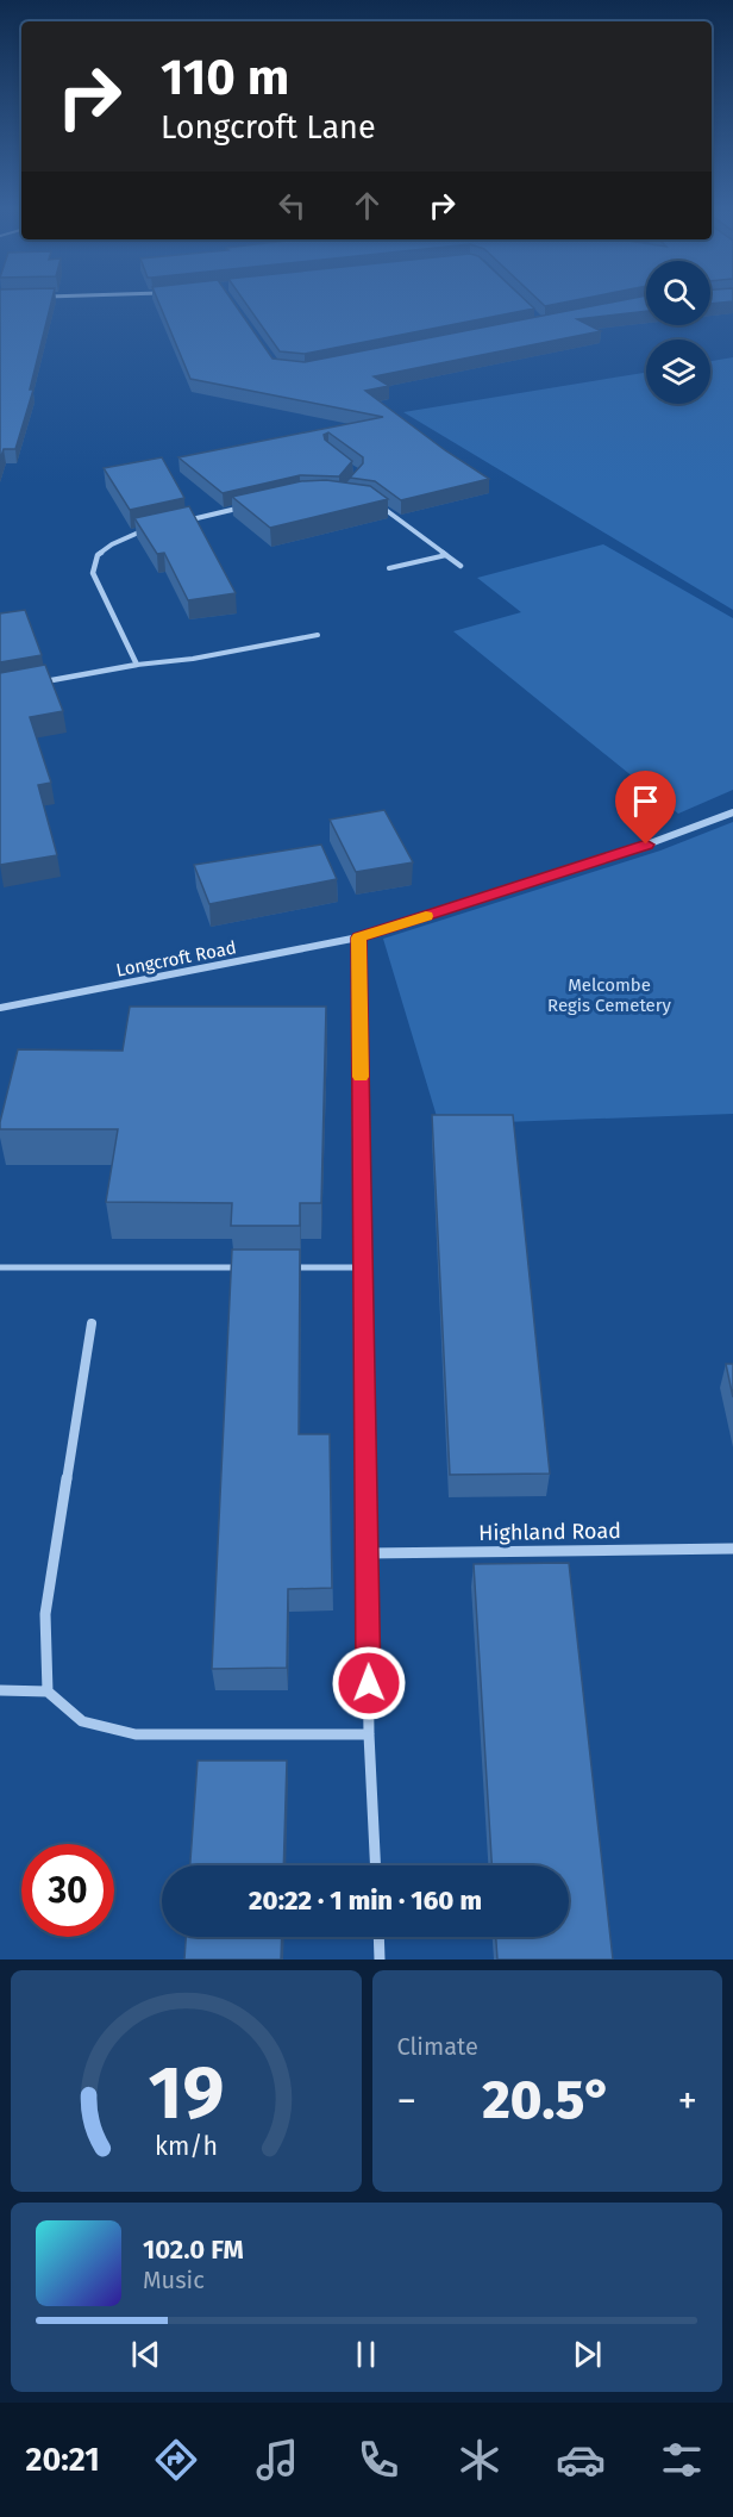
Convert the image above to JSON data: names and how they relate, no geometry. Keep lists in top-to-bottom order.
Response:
{
  "streets": {
    "street": ["Longcroft Road", "Highland Road"]
  },
  "parks": ["Melcombe Regis Cemetery"],
  "page": {
    "turn": ["110 m", "Longcroft Lane"],
    "limit": "30",
    "trip": "20:22 · 1 min · 160 m",
    "tile": "Climate",
    "heat": ["−", "20.5°", "+"],
    "song": ["102.0 FM", "Music"],
    "tabs": "20:21",
    "gauge": ["19", "km/h"]
  }
}
